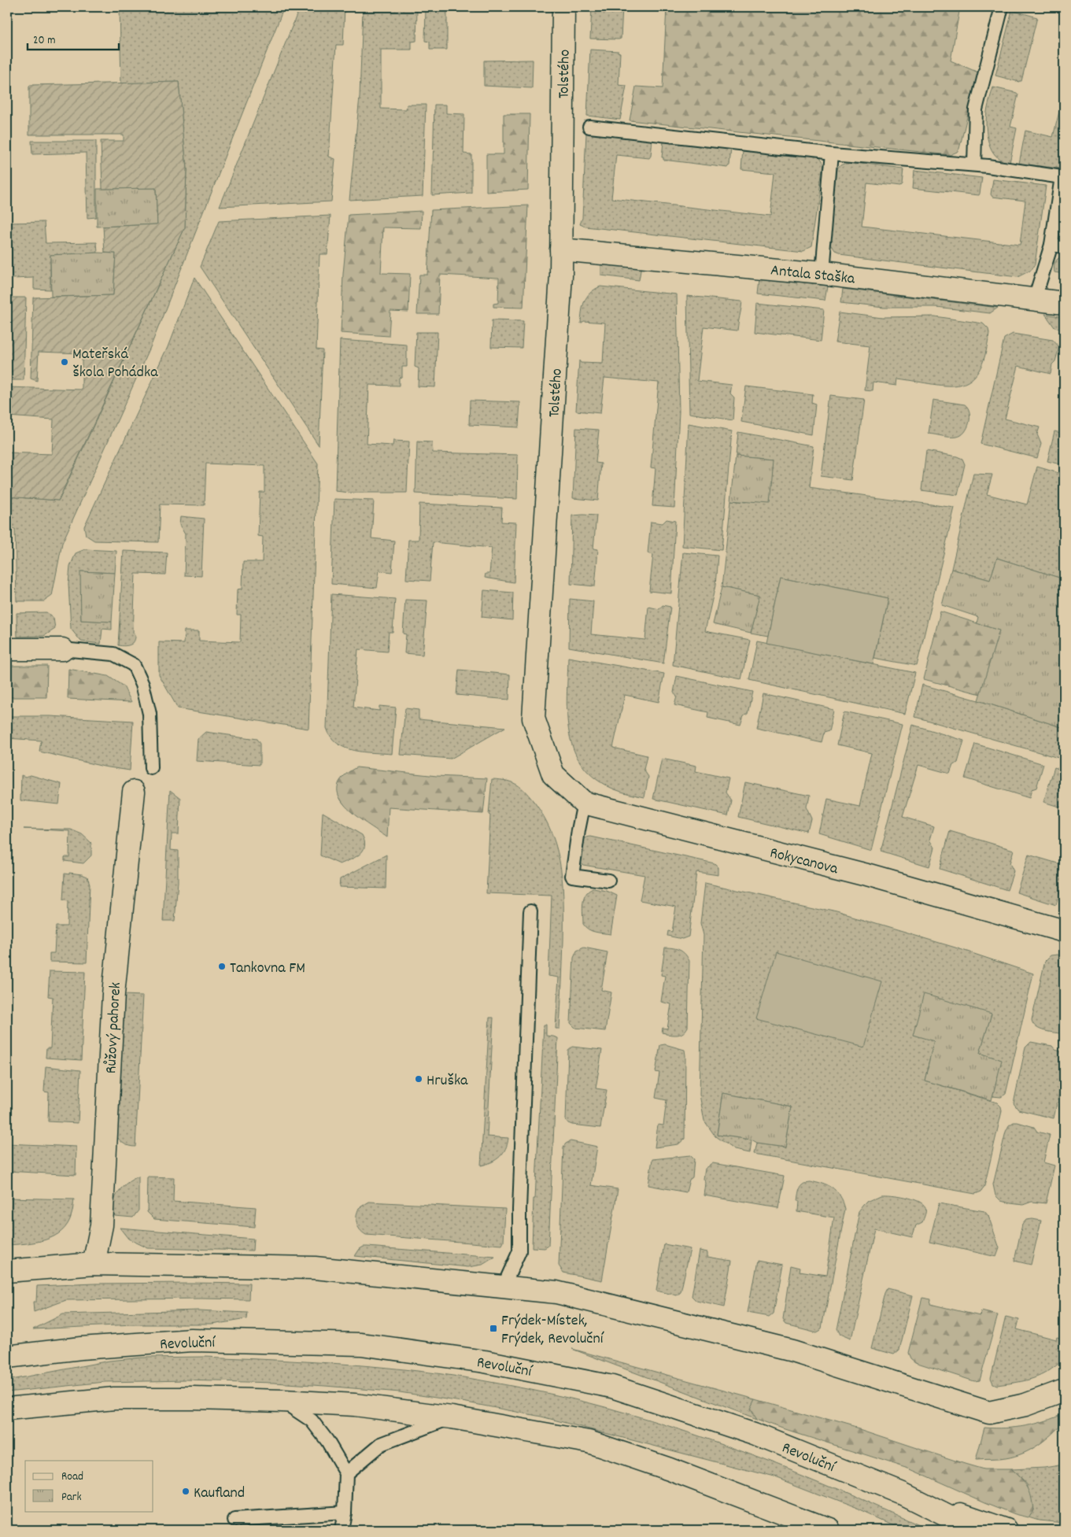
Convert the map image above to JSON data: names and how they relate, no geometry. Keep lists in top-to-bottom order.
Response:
{
  "streets": {
    "street": [
      "Tolstého",
      "Antala Staška",
      "Rokycanova",
      "Růžový pahorek",
      "Revoluční"
    ]
  },
  "crossings": [
    ["Tolstého", "Antala Staška"],
    ["Tolstého", "Rokycanova"]
  ],
  "places": {
    "other": [
      "Mateřská škola Pohádka",
      "Tankovna FM",
      "Hruška",
      "Kaufland"
    ],
    "transit": ["Frýdek-Místek, Frýdek, Revoluční"]
  },
  "legend": ["Road", "Park"],
  "scale_bar": "20 m"
}
